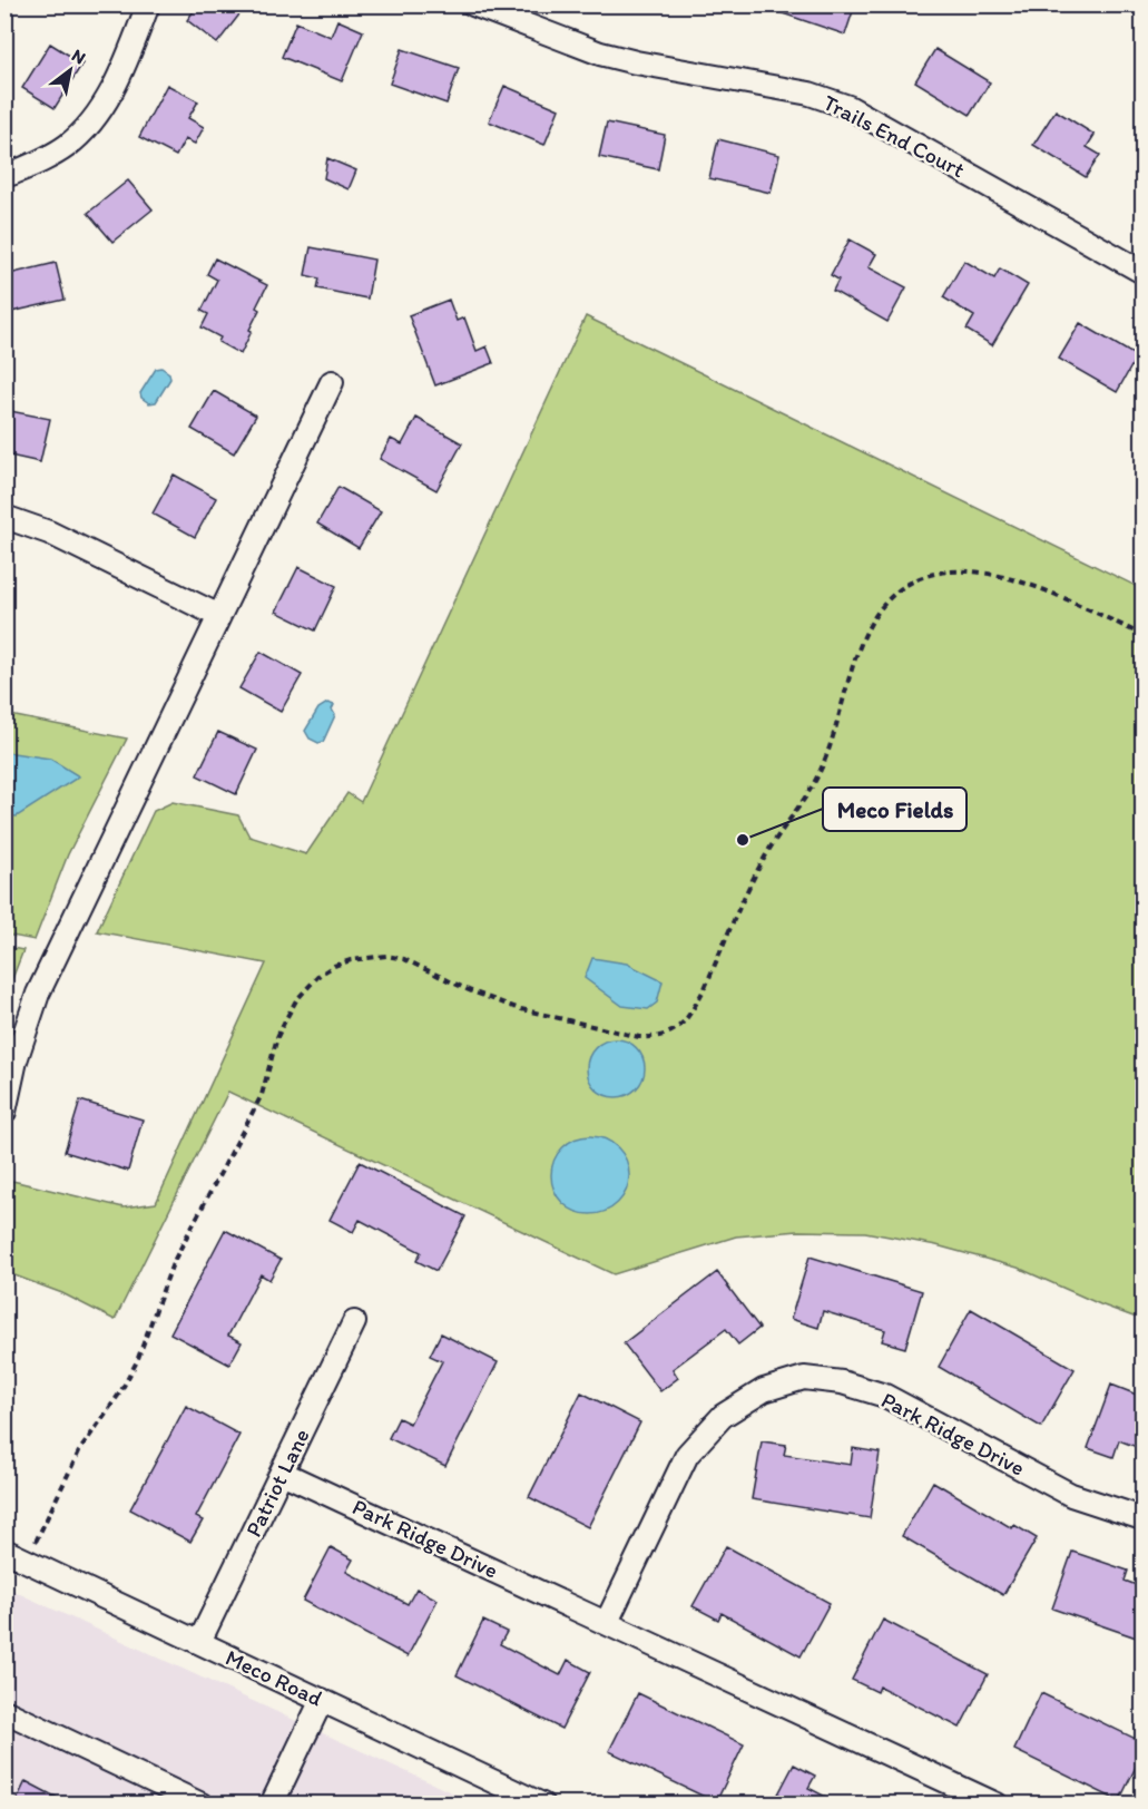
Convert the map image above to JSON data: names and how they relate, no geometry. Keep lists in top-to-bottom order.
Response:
{
  "streets": {
    "street": [
      "Trails End Court",
      "Park Ridge Drive",
      "Patriot Lane",
      "Meco Road"
    ]
  },
  "crossings": [
    ["Park Ridge Drive", "Patriot Lane"],
    ["Patriot Lane", "Meco Road"]
  ],
  "places": ["Meco Fields"],
  "north": "top right"
}
